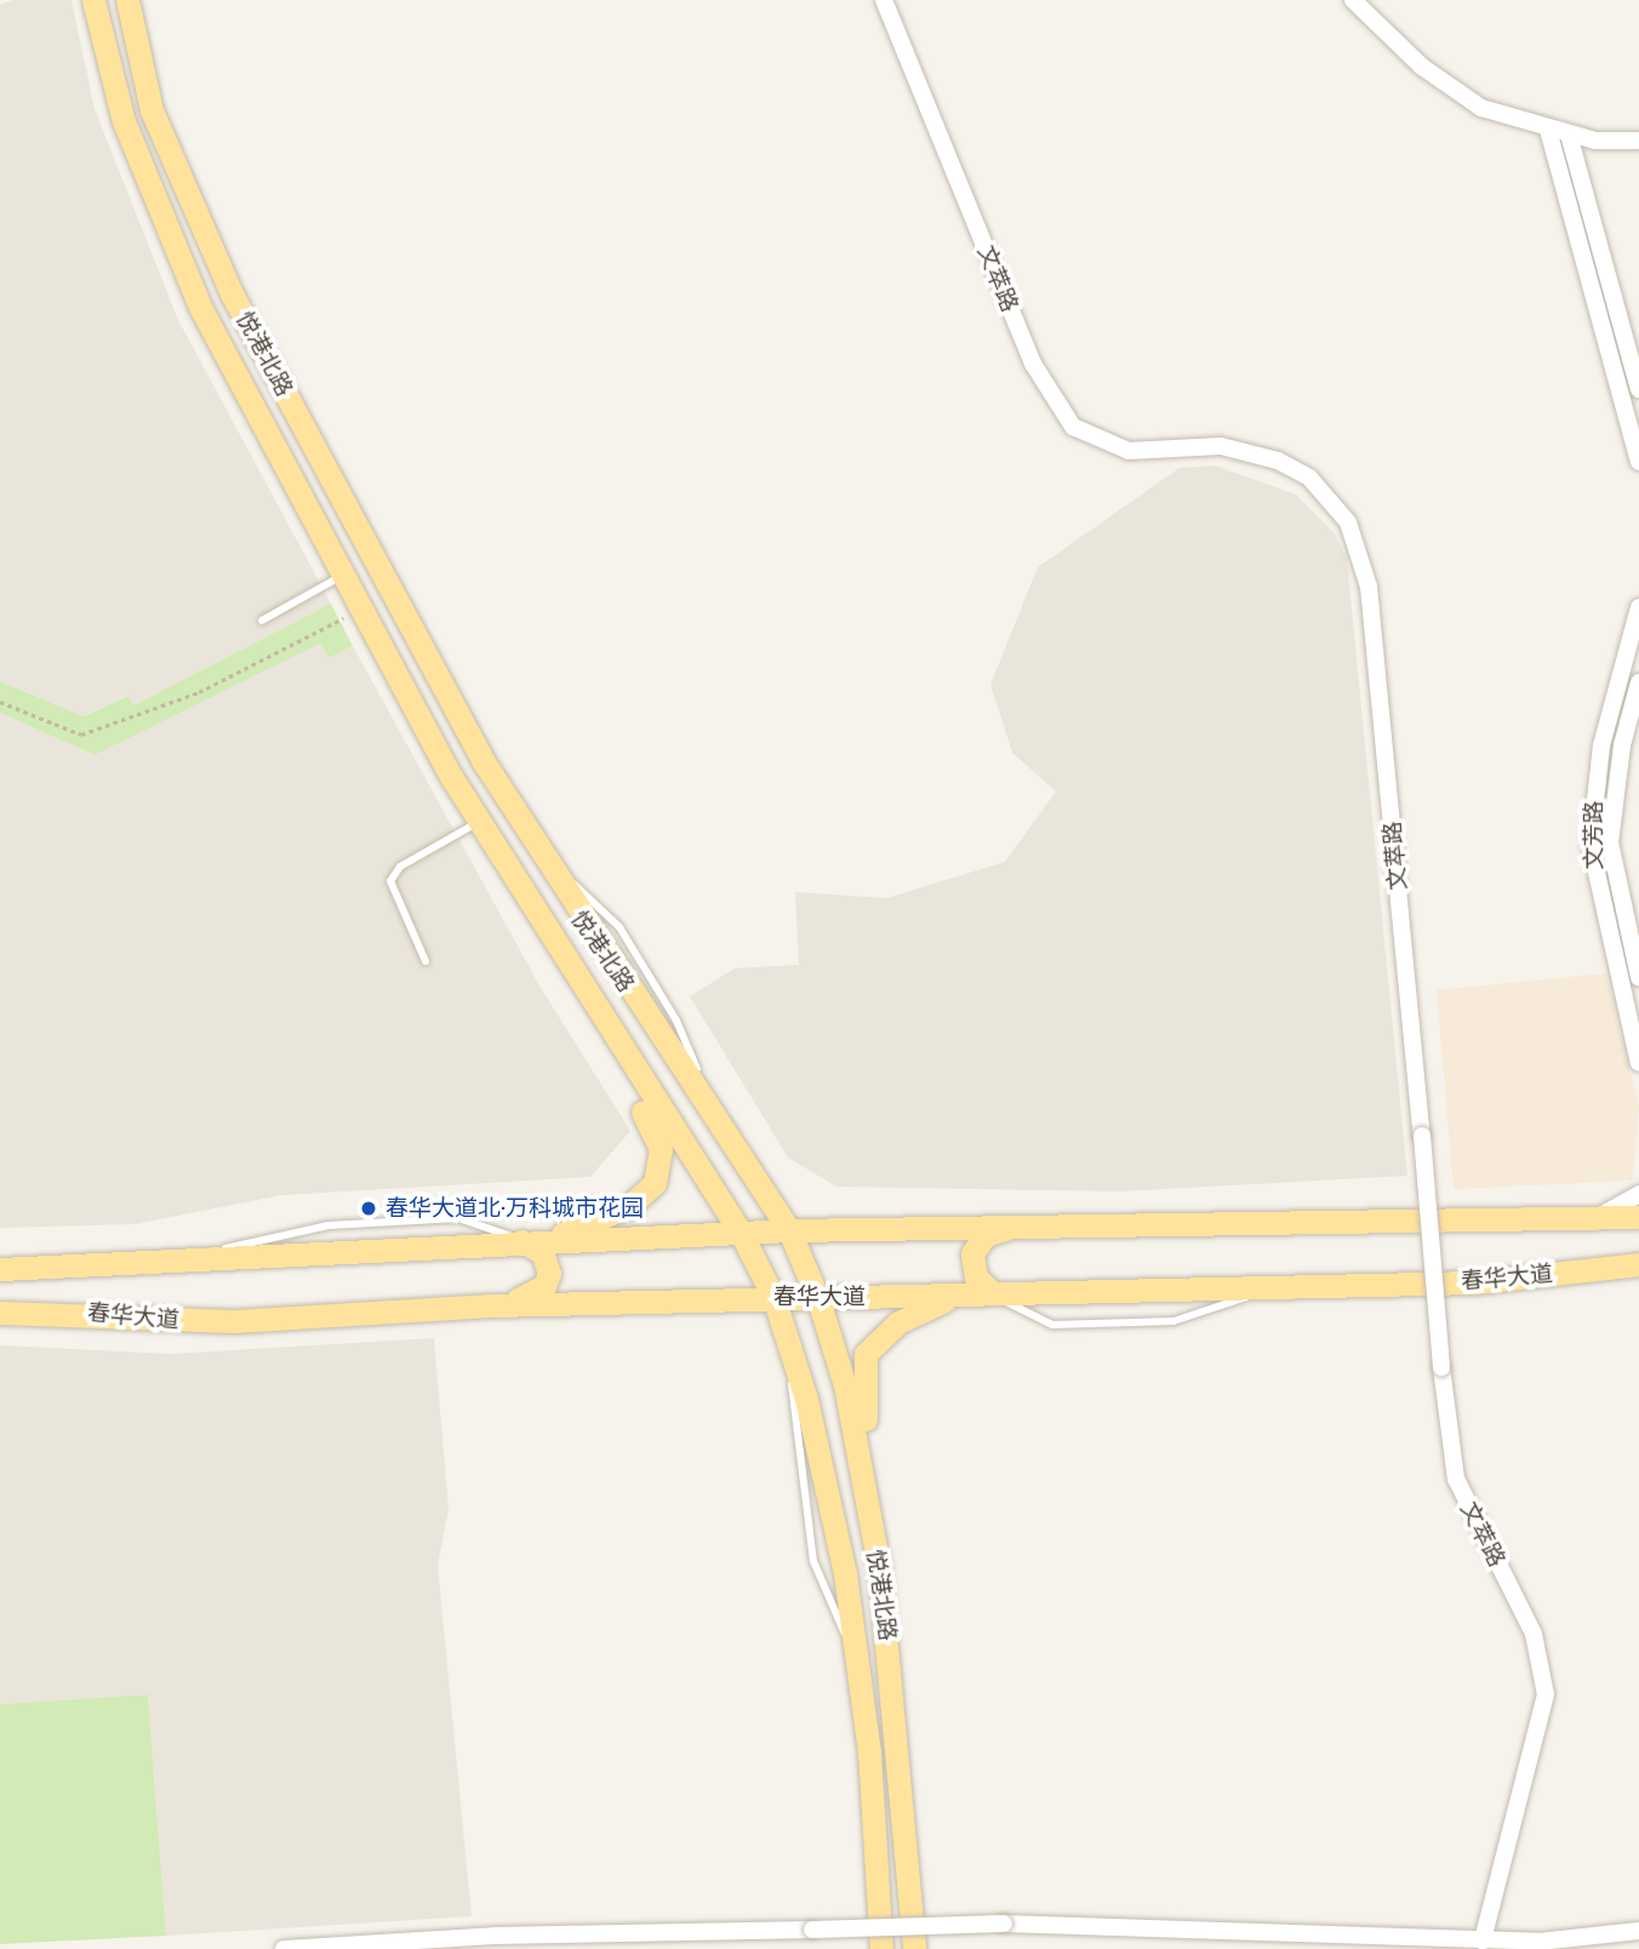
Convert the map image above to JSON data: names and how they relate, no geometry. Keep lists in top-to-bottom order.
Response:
{
  "streets": {
    "main road": ["悦港北路", "春华大道"],
    "street": ["文萃路", "文芳路"]
  },
  "crossings": [
    ["悦港北路", "春华大道"]
  ],
  "places": ["春华大道北·万科城市花园"]
}
